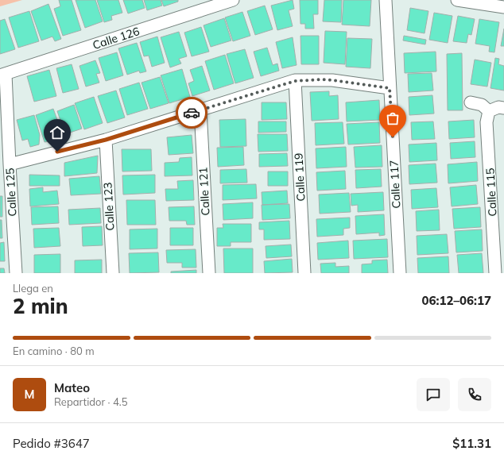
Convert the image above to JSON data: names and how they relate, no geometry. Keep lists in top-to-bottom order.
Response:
{
  "streets": {
    "street": [
      "Calle 126",
      "Calle 119",
      "Calle 117",
      "Calle 121",
      "Calle 125",
      "Calle 115",
      "Calle 123"
    ]
  },
  "crossings": [
    ["Calle 126", "Calle 125"]
  ],
  "page": {
    "heading": ["2 min", "Llega en", "06:12–06:17"],
    "panel": [
      "Mateo",
      "Repartidor · 4.5",
      "Pedido #3647",
      "$11.31"
    ],
    "bar": "En camino · 80 m",
    "round": "M"
  }
}
